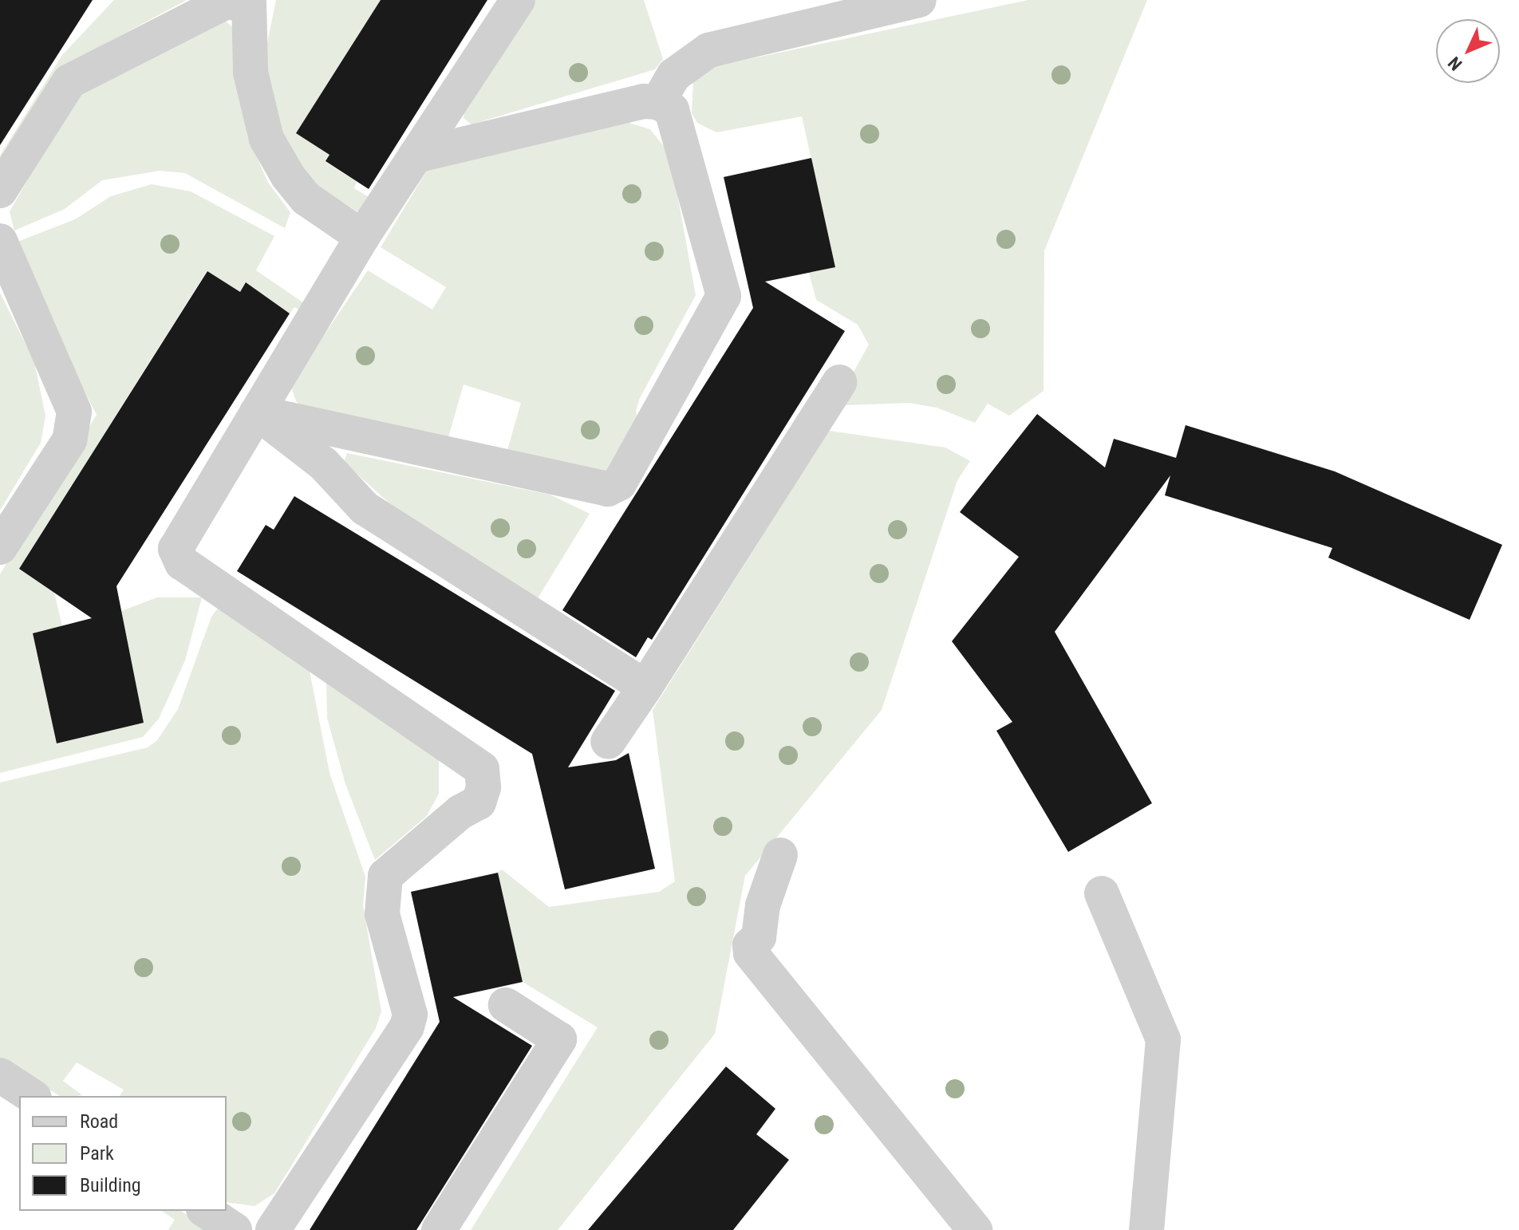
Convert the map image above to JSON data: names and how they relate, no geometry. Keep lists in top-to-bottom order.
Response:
{
  "legend": ["Road", "Park", "Building"],
  "north": "bottom left"
}
